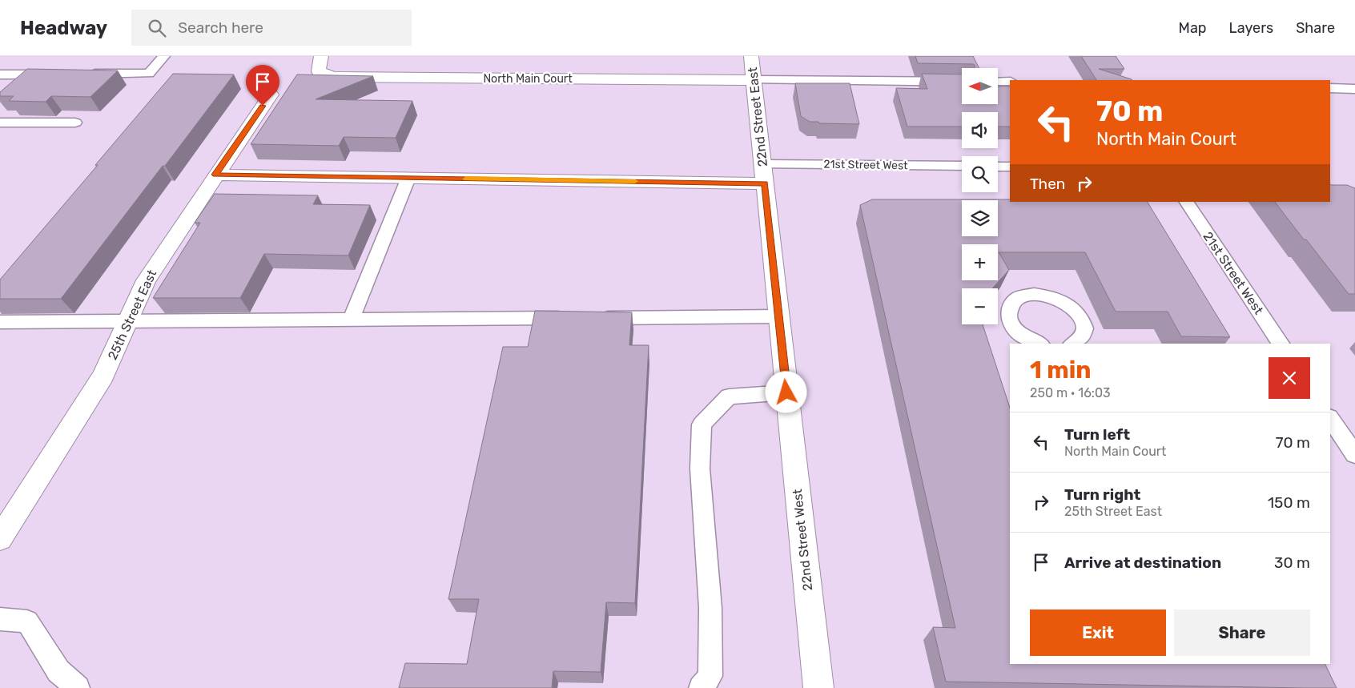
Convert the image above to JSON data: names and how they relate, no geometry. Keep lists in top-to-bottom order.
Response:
{
  "streets": {
    "street": [
      "North Main Court",
      "22nd Street East",
      "25th Street East",
      "22nd Street West"
    ],
    "lane": ["21st Street West"]
  },
  "crossings": [
    ["North Main Court", "22nd Street East"],
    ["22nd Street East", "21st Street West"],
    ["22nd Street East", "22nd Street West"]
  ],
  "north": "left",
  "page": {
    "header": "Headway",
    "search": "Search here",
    "nav": ["Map", "Layers", "Share"],
    "map_buttons": ["+", "−"],
    "turn": ["70 m", "North Main Court"],
    "then": "Then",
    "heading": ["1 min", "250 m · 16:03"],
    "list": [
      {
        "name": "Turn left",
        "note": "North Main Court",
        "value": "70 m"
      },
      {
        "name": "Turn right",
        "note": "25th Street East",
        "value": "150 m"
      },
      {
        "name": "Arrive at destination",
        "value": "30 m"
      }
    ],
    "buttons": ["Exit", "Share"]
  }
}
